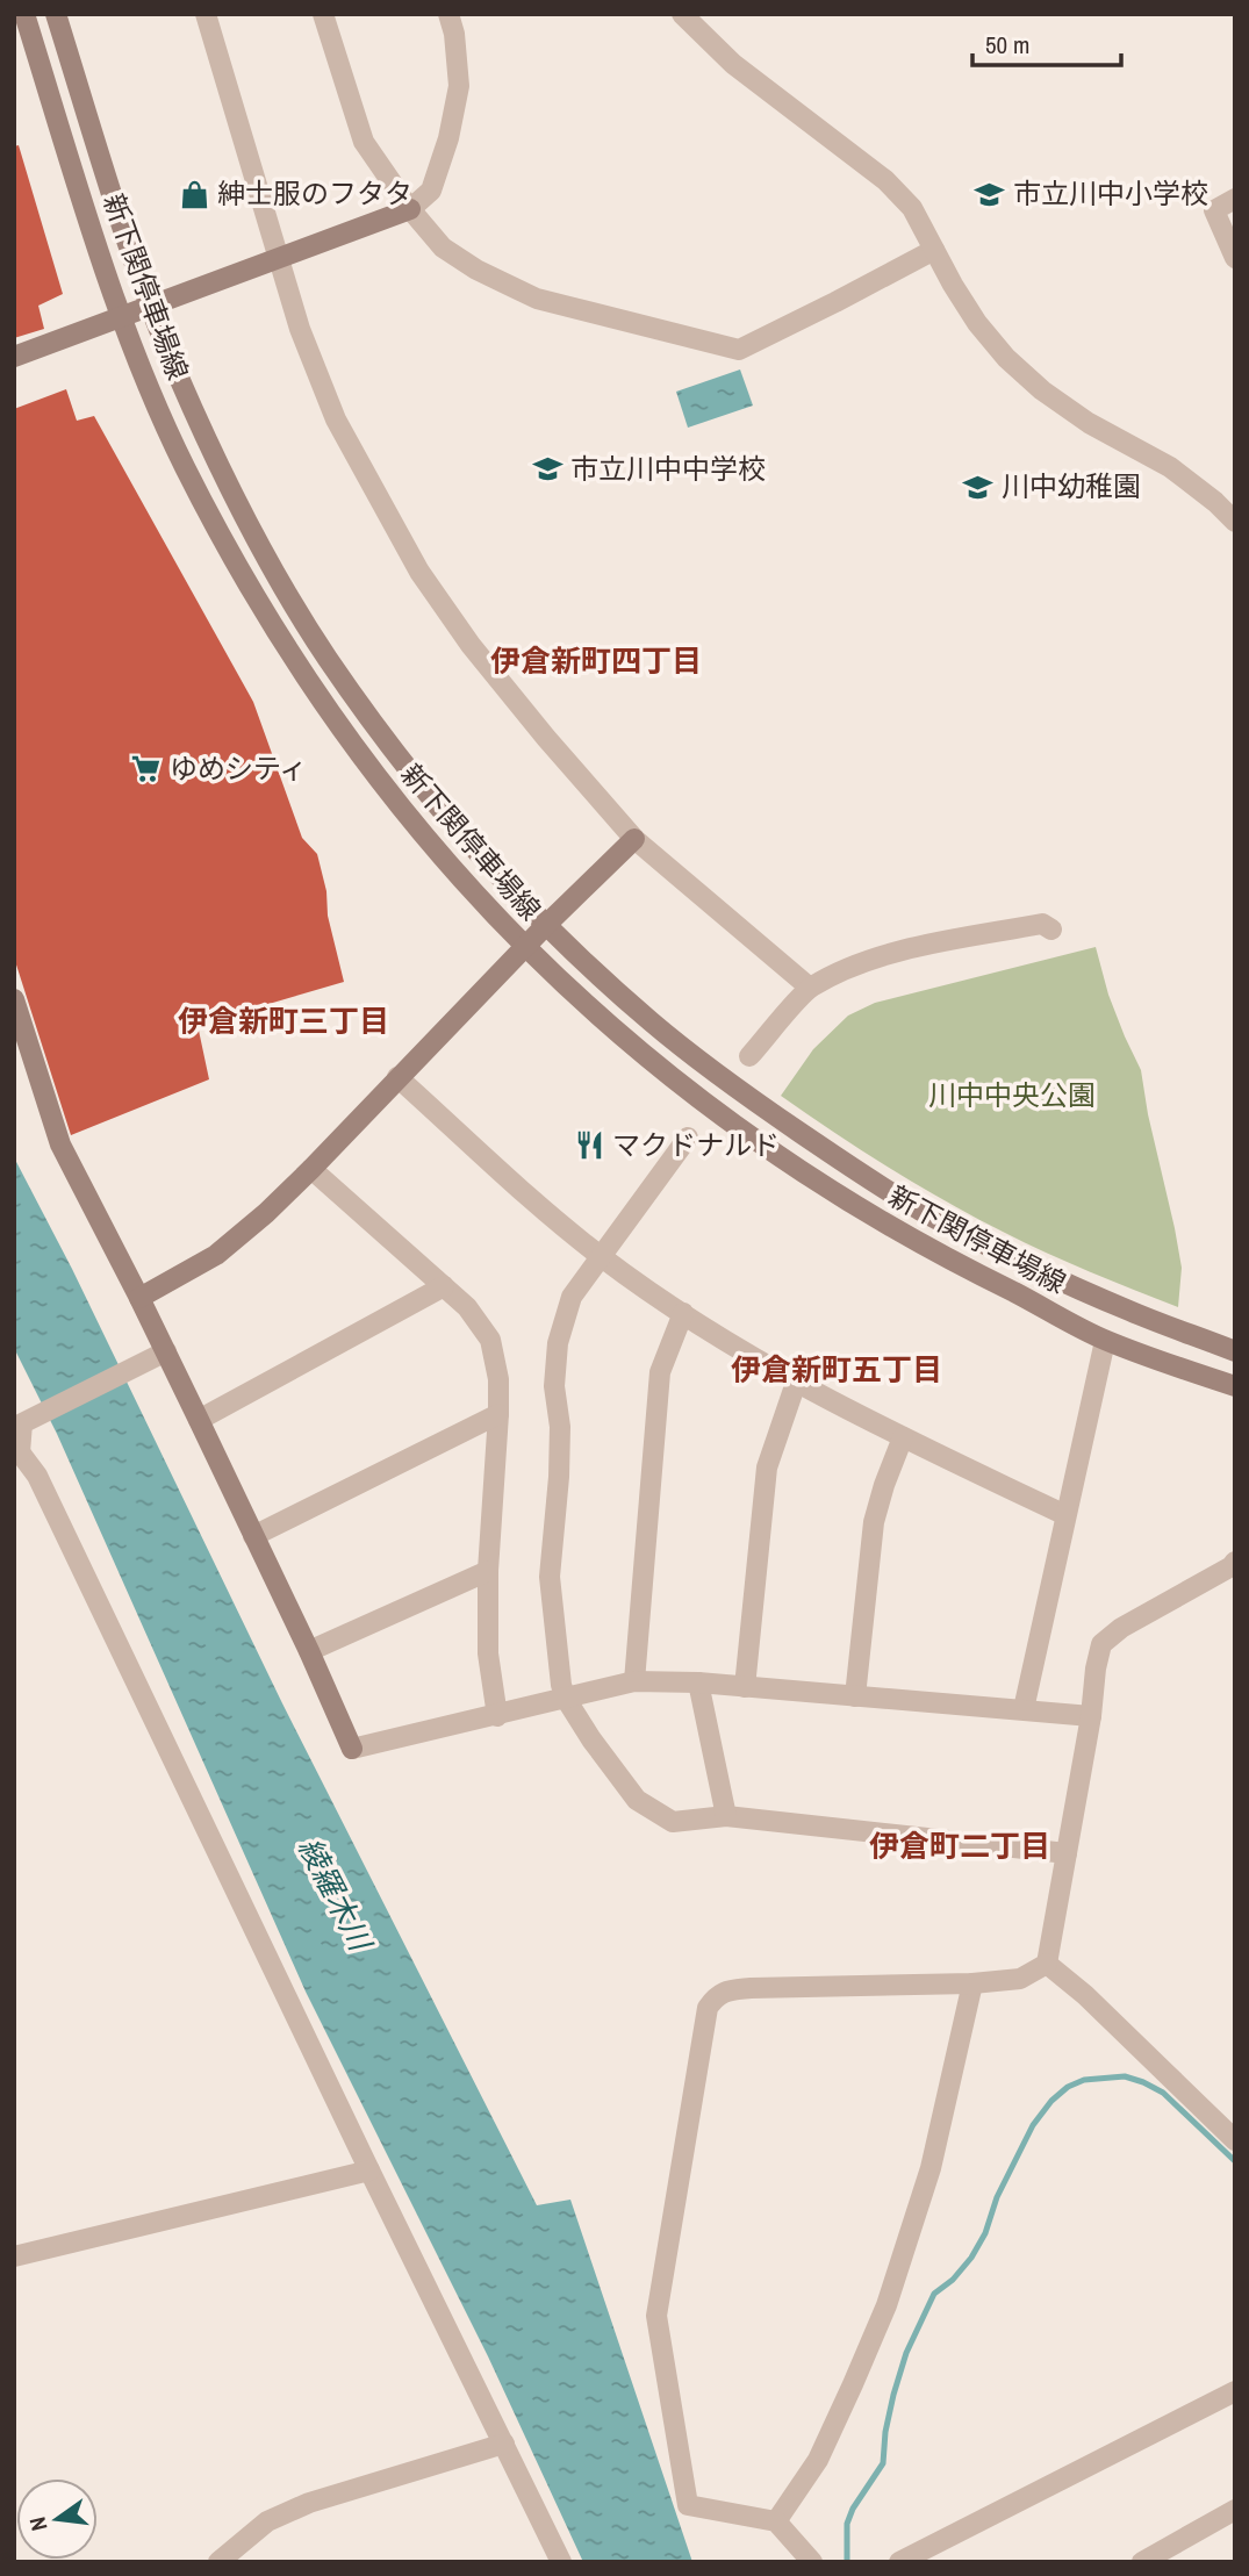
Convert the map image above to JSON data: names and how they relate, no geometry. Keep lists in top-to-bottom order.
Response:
{
  "streets": {
    "main road": ["新下関停車場線"]
  },
  "districts": [
    "伊倉新町四丁目",
    "伊倉新町三丁目",
    "伊倉新町五丁目",
    "伊倉町二丁目"
  ],
  "water": ["綾羅木川"],
  "parks": ["川中中央公園"],
  "places": {
    "shop": ["紳士服のフタタ"],
    "school or university": ["市立川中小学校", "市立川中中学校", "川中幼稚園"],
    "supermarket": ["ゆめシティ"],
    "restaurant": ["マクドナルド"]
  },
  "scale_bar": "50 m",
  "north": "left"
}
